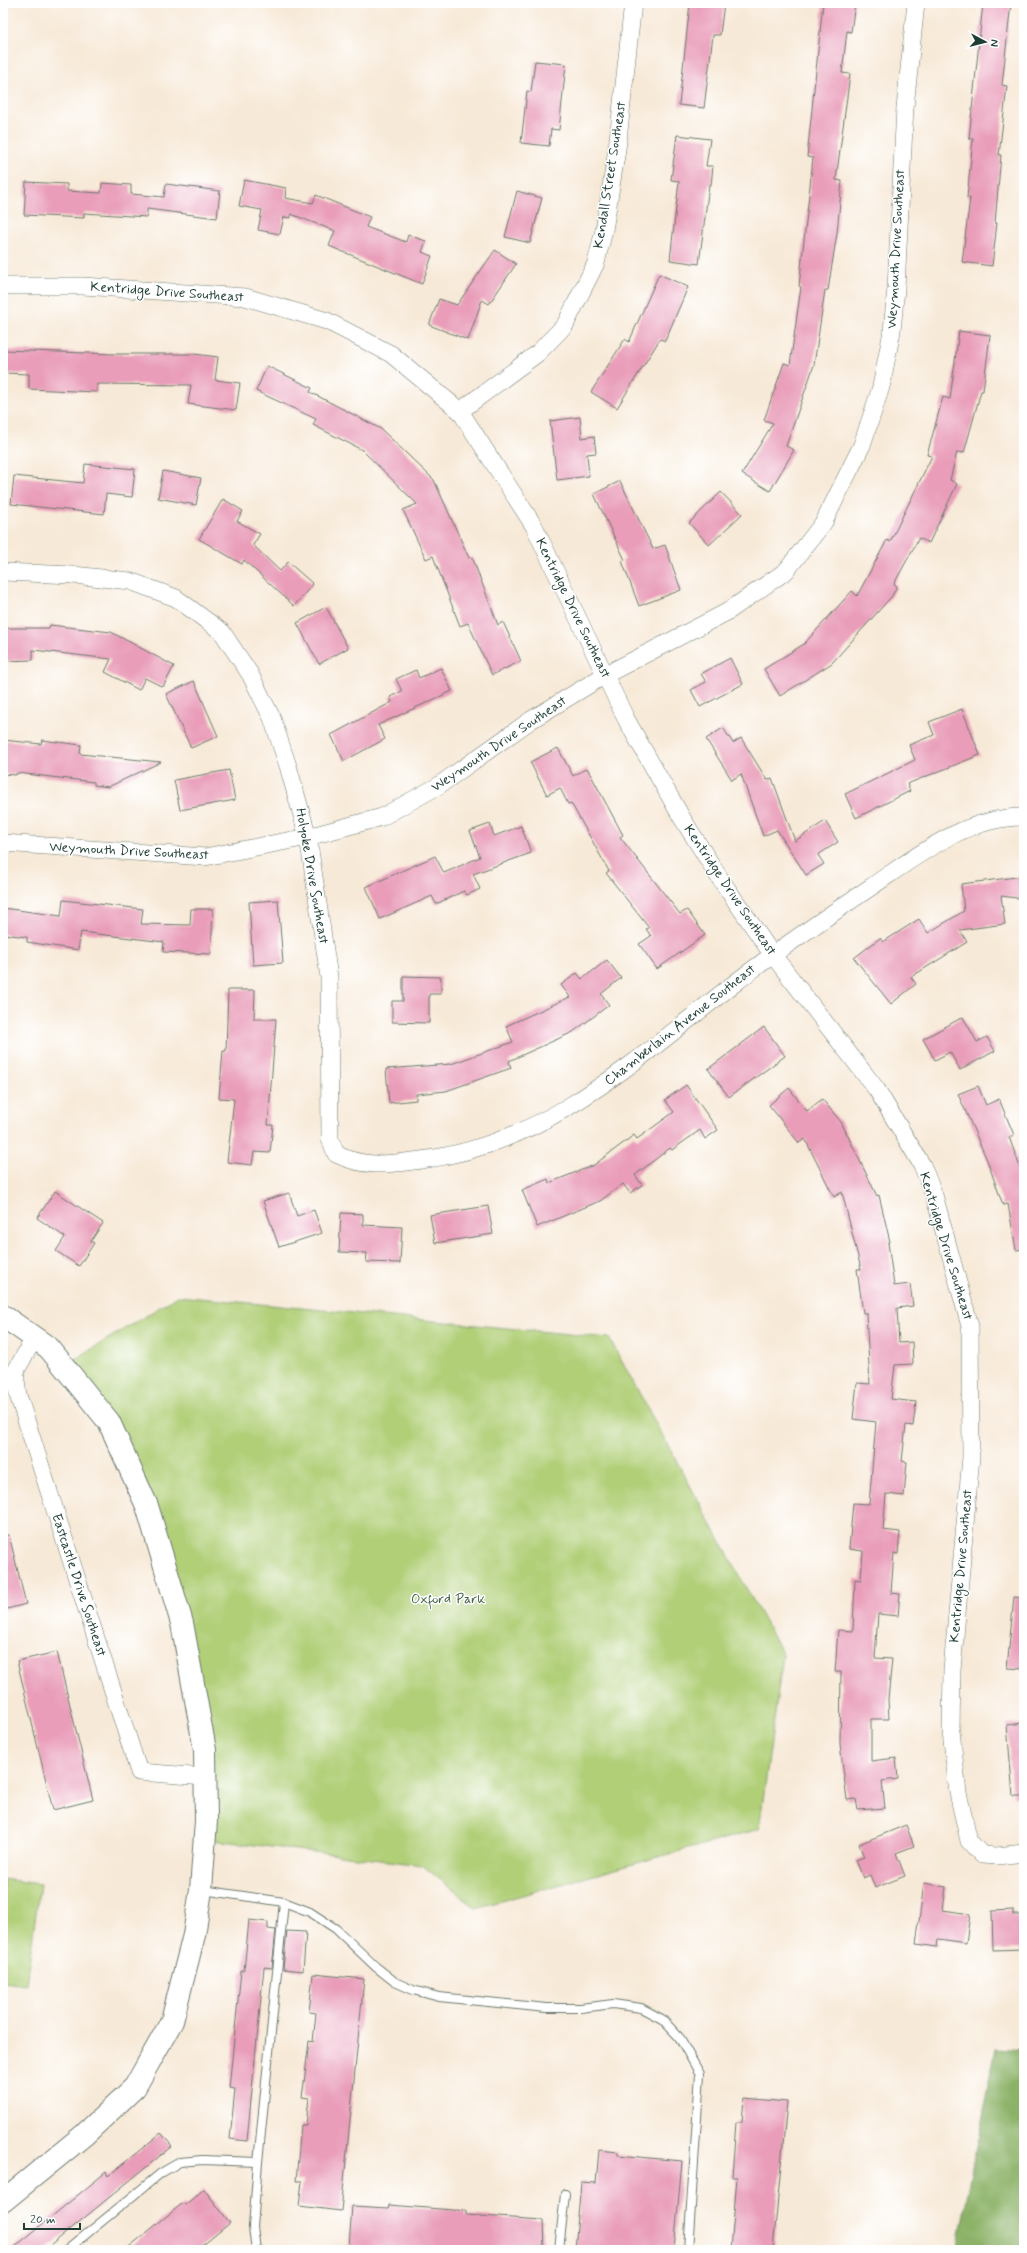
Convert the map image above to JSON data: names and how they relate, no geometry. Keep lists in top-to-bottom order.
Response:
{
  "streets": {
    "street": [
      "Kendall Street Southeast",
      "Weymouth Drive Southeast",
      "Kentridge Drive Southeast",
      "Holyoke Drive Southeast",
      "Chamberlain Avenue Southeast",
      "Eastcastle Drive Southeast"
    ]
  },
  "crossings": [
    ["Kendall Street Southeast", "Kentridge Drive Southeast"],
    ["Weymouth Drive Southeast", "Kentridge Drive Southeast"],
    ["Weymouth Drive Southeast", "Holyoke Drive Southeast"],
    ["Kentridge Drive Southeast", "Chamberlain Avenue Southeast"],
    ["Holyoke Drive Southeast", "Chamberlain Avenue Southeast"]
  ],
  "parks": ["Oxford Park"],
  "scale_bar": "20 m",
  "north": "right"
}
